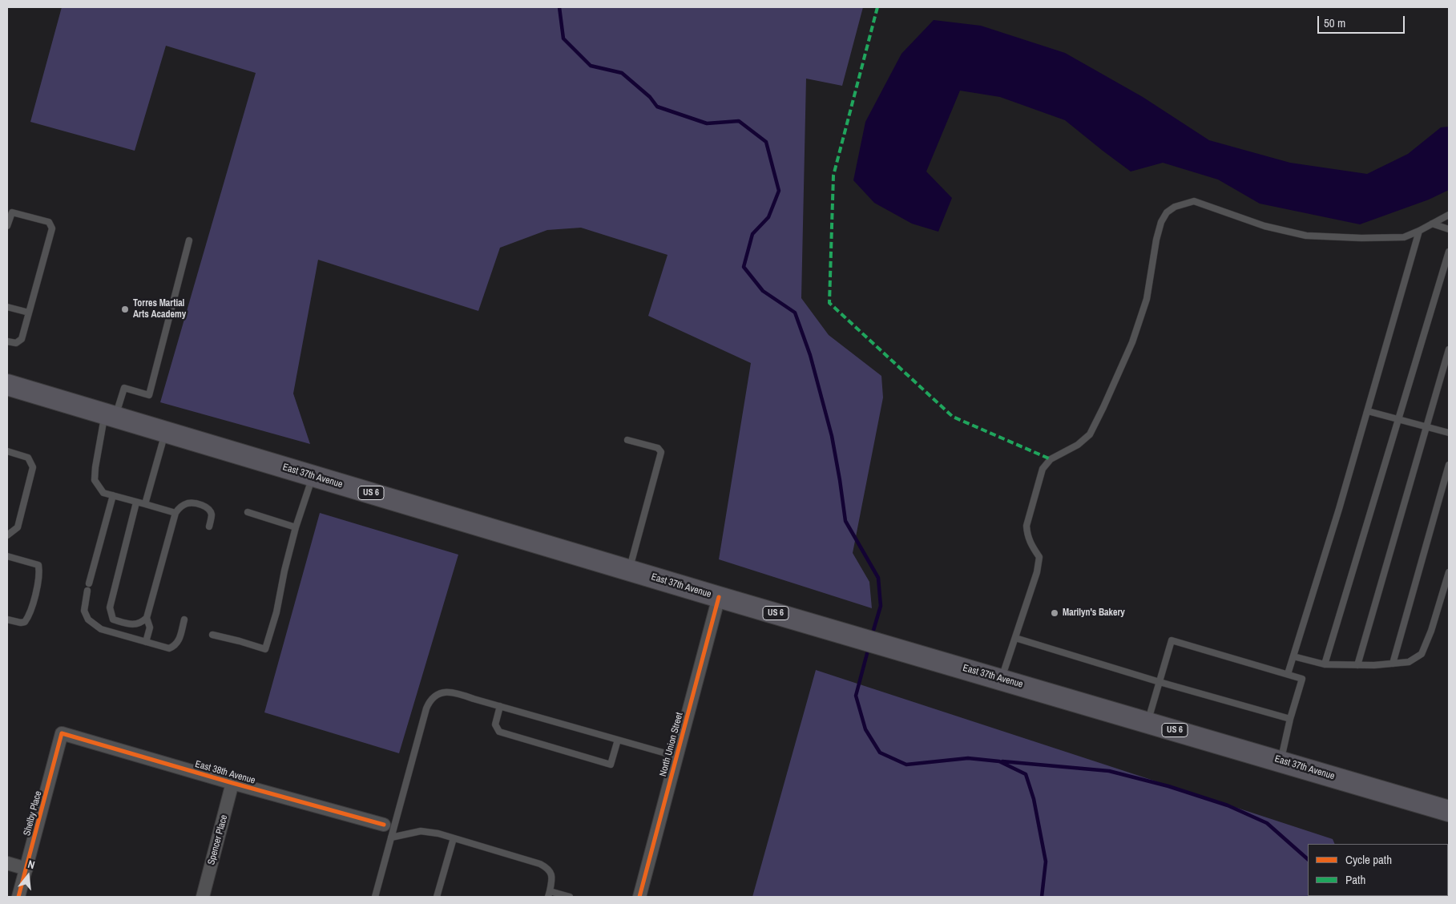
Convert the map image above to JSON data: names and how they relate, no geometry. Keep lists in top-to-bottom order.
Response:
{
  "streets": {
    "main road": ["East 37th Avenue", "US 6"],
    "street": [
      "North Union Street",
      "East 38th Avenue",
      "Shelby Place",
      "Spencer Place"
    ]
  },
  "crossings": [
    ["East 37th Avenue", "North Union Street"],
    ["East 38th Avenue", "Shelby Place"],
    ["East 38th Avenue", "Spencer Place"]
  ],
  "places": ["Torres Martial Arts Academy", "Marilyn's Bakery"],
  "legend": ["Cycle path", "Path"],
  "scale_bar": "50 m",
  "north": "top"
}
